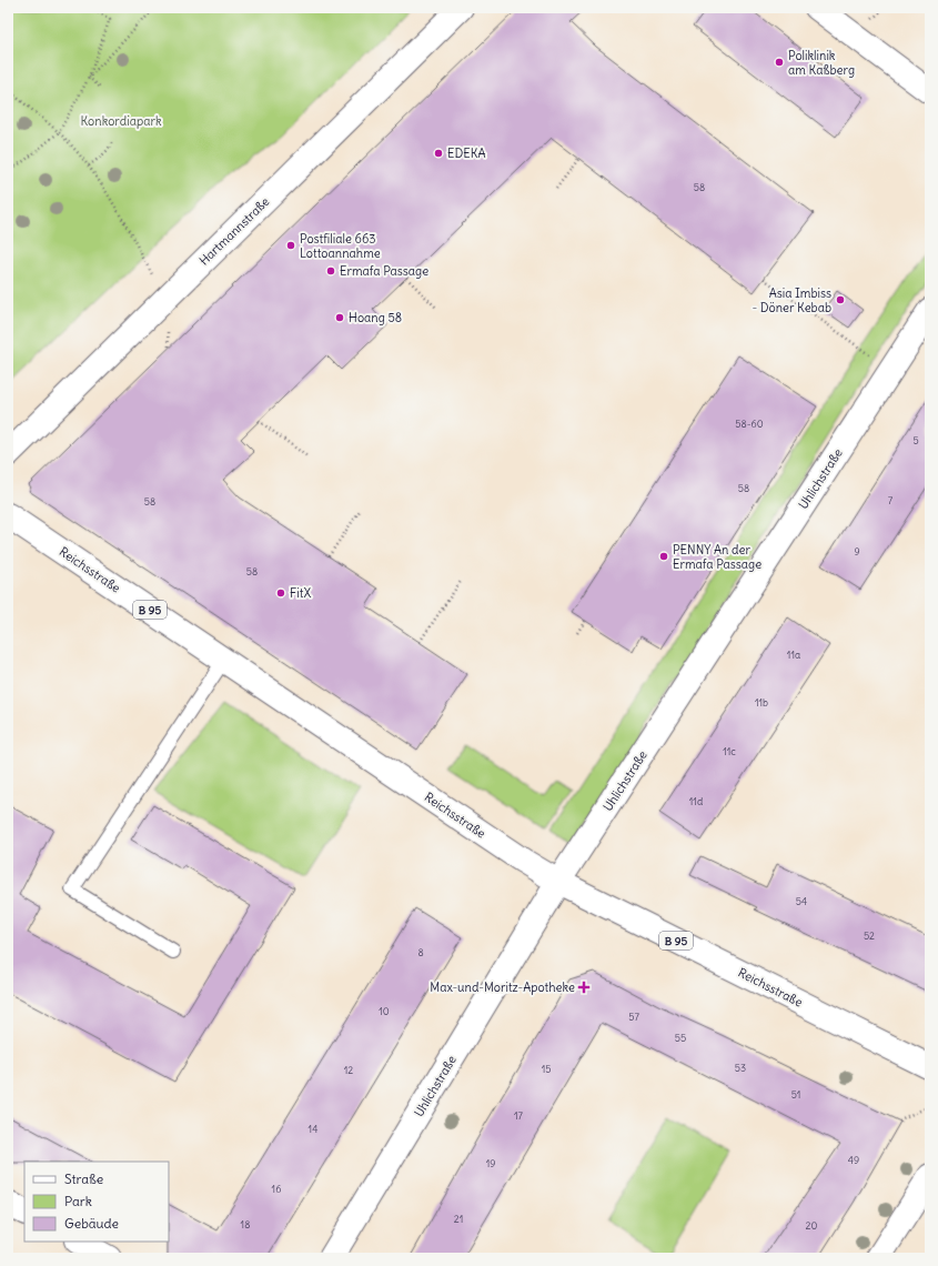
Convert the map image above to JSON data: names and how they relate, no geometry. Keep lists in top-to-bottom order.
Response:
{
  "streets": {
    "main road": [
      "Hartmannstraße",
      "Uhlichstraße",
      "Reichsstraße",
      "B 95"
    ]
  },
  "crossings": [
    ["Uhlichstraße", "Reichsstraße"]
  ],
  "parks": ["Konkordiapark"],
  "places": {
    "other": [
      "Poliklinik am Kaßberg",
      "EDEKA",
      "Postfiliale 663 Lottoannahme",
      "Ermafa Passage",
      "Asia Imbiss - Döner Kebab",
      "Hoang 58",
      "PENNY An der Ermafa Passage",
      "FitX"
    ],
    "health": ["Max-und-Moritz-Apotheke"]
  },
  "house_numbers": [
    "58",
    "58-60",
    "5",
    "58",
    "7",
    "58",
    "9",
    "58",
    "11a",
    "11b",
    "11c",
    "11d",
    "54",
    "52",
    "8",
    "10",
    "57",
    "55",
    "53",
    "15",
    "12",
    "51",
    "17",
    "14",
    "49",
    "19",
    "16",
    "21",
    "18",
    "20"
  ],
  "legend": ["Straße", "Park", "Gebäude"]
}
